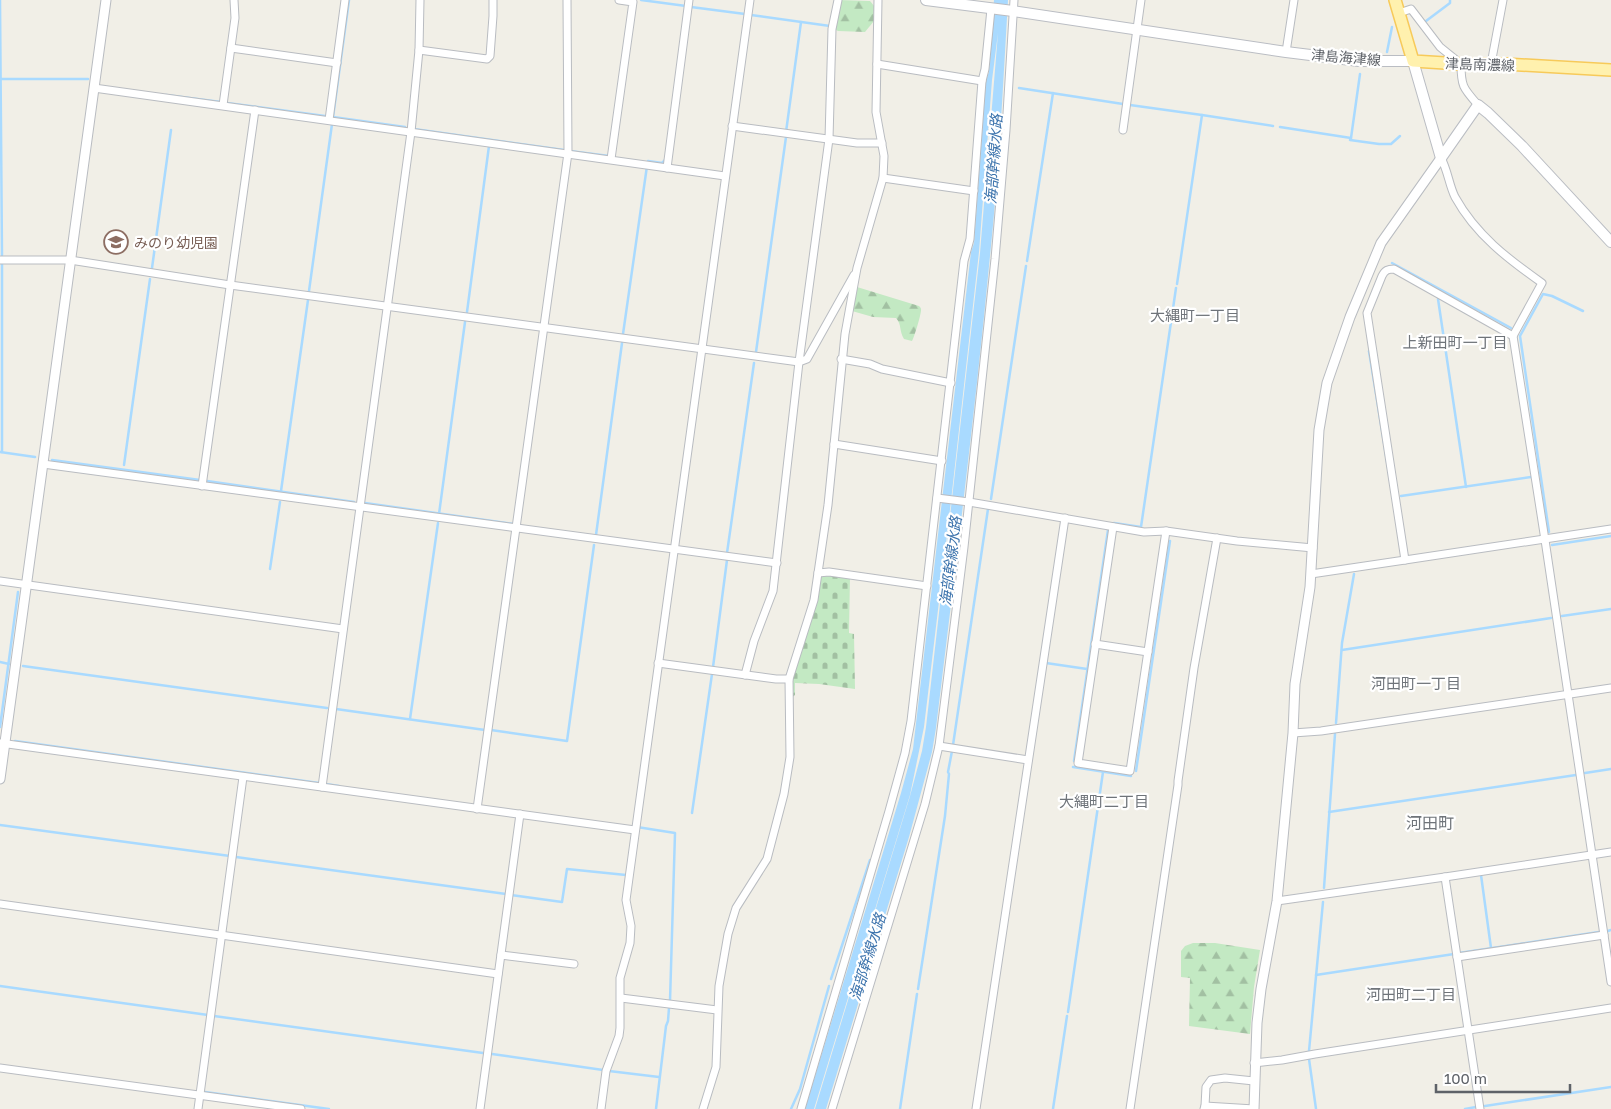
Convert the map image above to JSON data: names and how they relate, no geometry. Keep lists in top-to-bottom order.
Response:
{
  "streets": {
    "main road": ["津島海津線", "津島南濃線"]
  },
  "crossings": [
    ["津島海津線", "津島南濃線"]
  ],
  "districts": [
    "大縄町一丁目",
    "上新田町一丁目",
    "河田町一丁目",
    "大縄町二丁目",
    "河田町",
    "河田町二丁目"
  ],
  "water": ["海部幹線水路"],
  "places": {
    "school or university": ["みのり幼児園"]
  },
  "scale_bar": "100 m"
}
